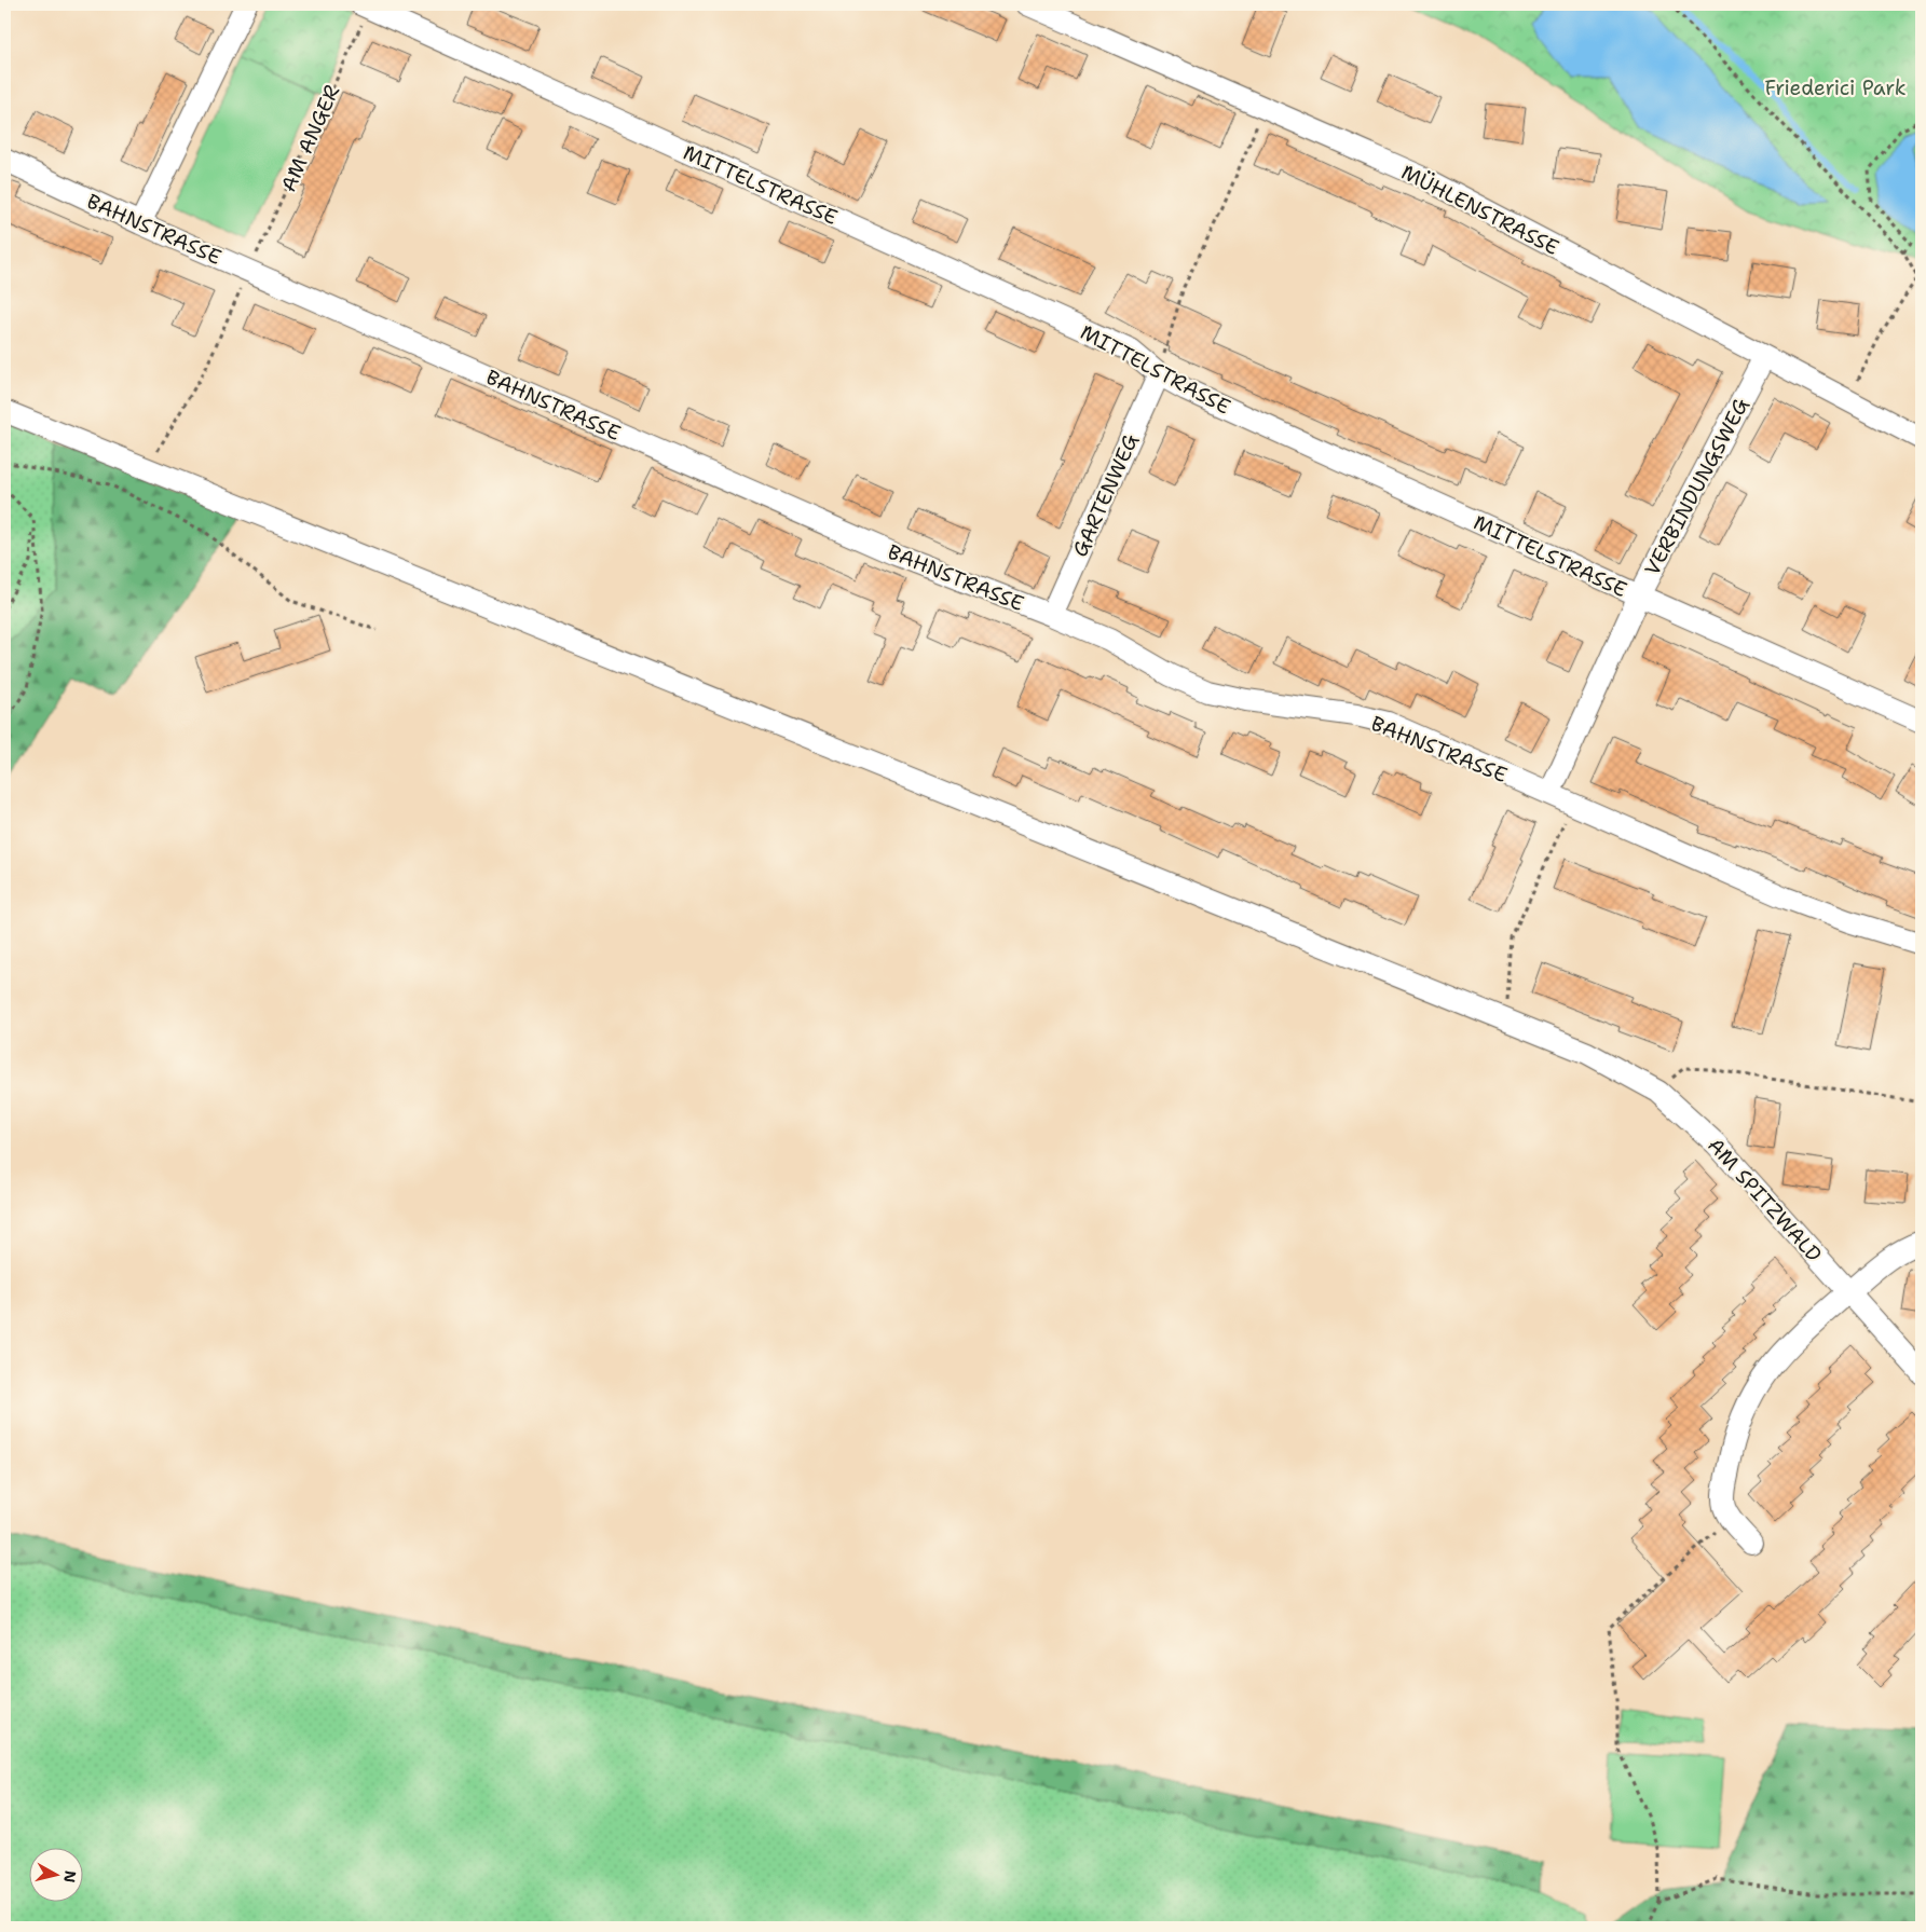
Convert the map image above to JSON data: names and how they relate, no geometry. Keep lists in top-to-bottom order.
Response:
{
  "streets": {
    "street": [
      "MITTELSTRASSE",
      "MÜHLENSTRASSE",
      "BAHNSTRASSE",
      "VERBINDUNGSWEG",
      "GARTENWEG",
      "AM SPITZWALD"
    ],
    "path": ["AM ANGER"]
  },
  "crossings": [
    ["AM ANGER", "MITTELSTRASSE"],
    ["AM ANGER", "BAHNSTRASSE"],
    ["AM ANGER", "AM SPITZWALD"],
    ["MITTELSTRASSE", "VERBINDUNGSWEG"],
    ["MITTELSTRASSE", "GARTENWEG"],
    ["MÜHLENSTRASSE", "VERBINDUNGSWEG"],
    ["BAHNSTRASSE", "VERBINDUNGSWEG"],
    ["BAHNSTRASSE", "GARTENWEG"]
  ],
  "parks": ["Friederici Park"],
  "north": "right"
}
